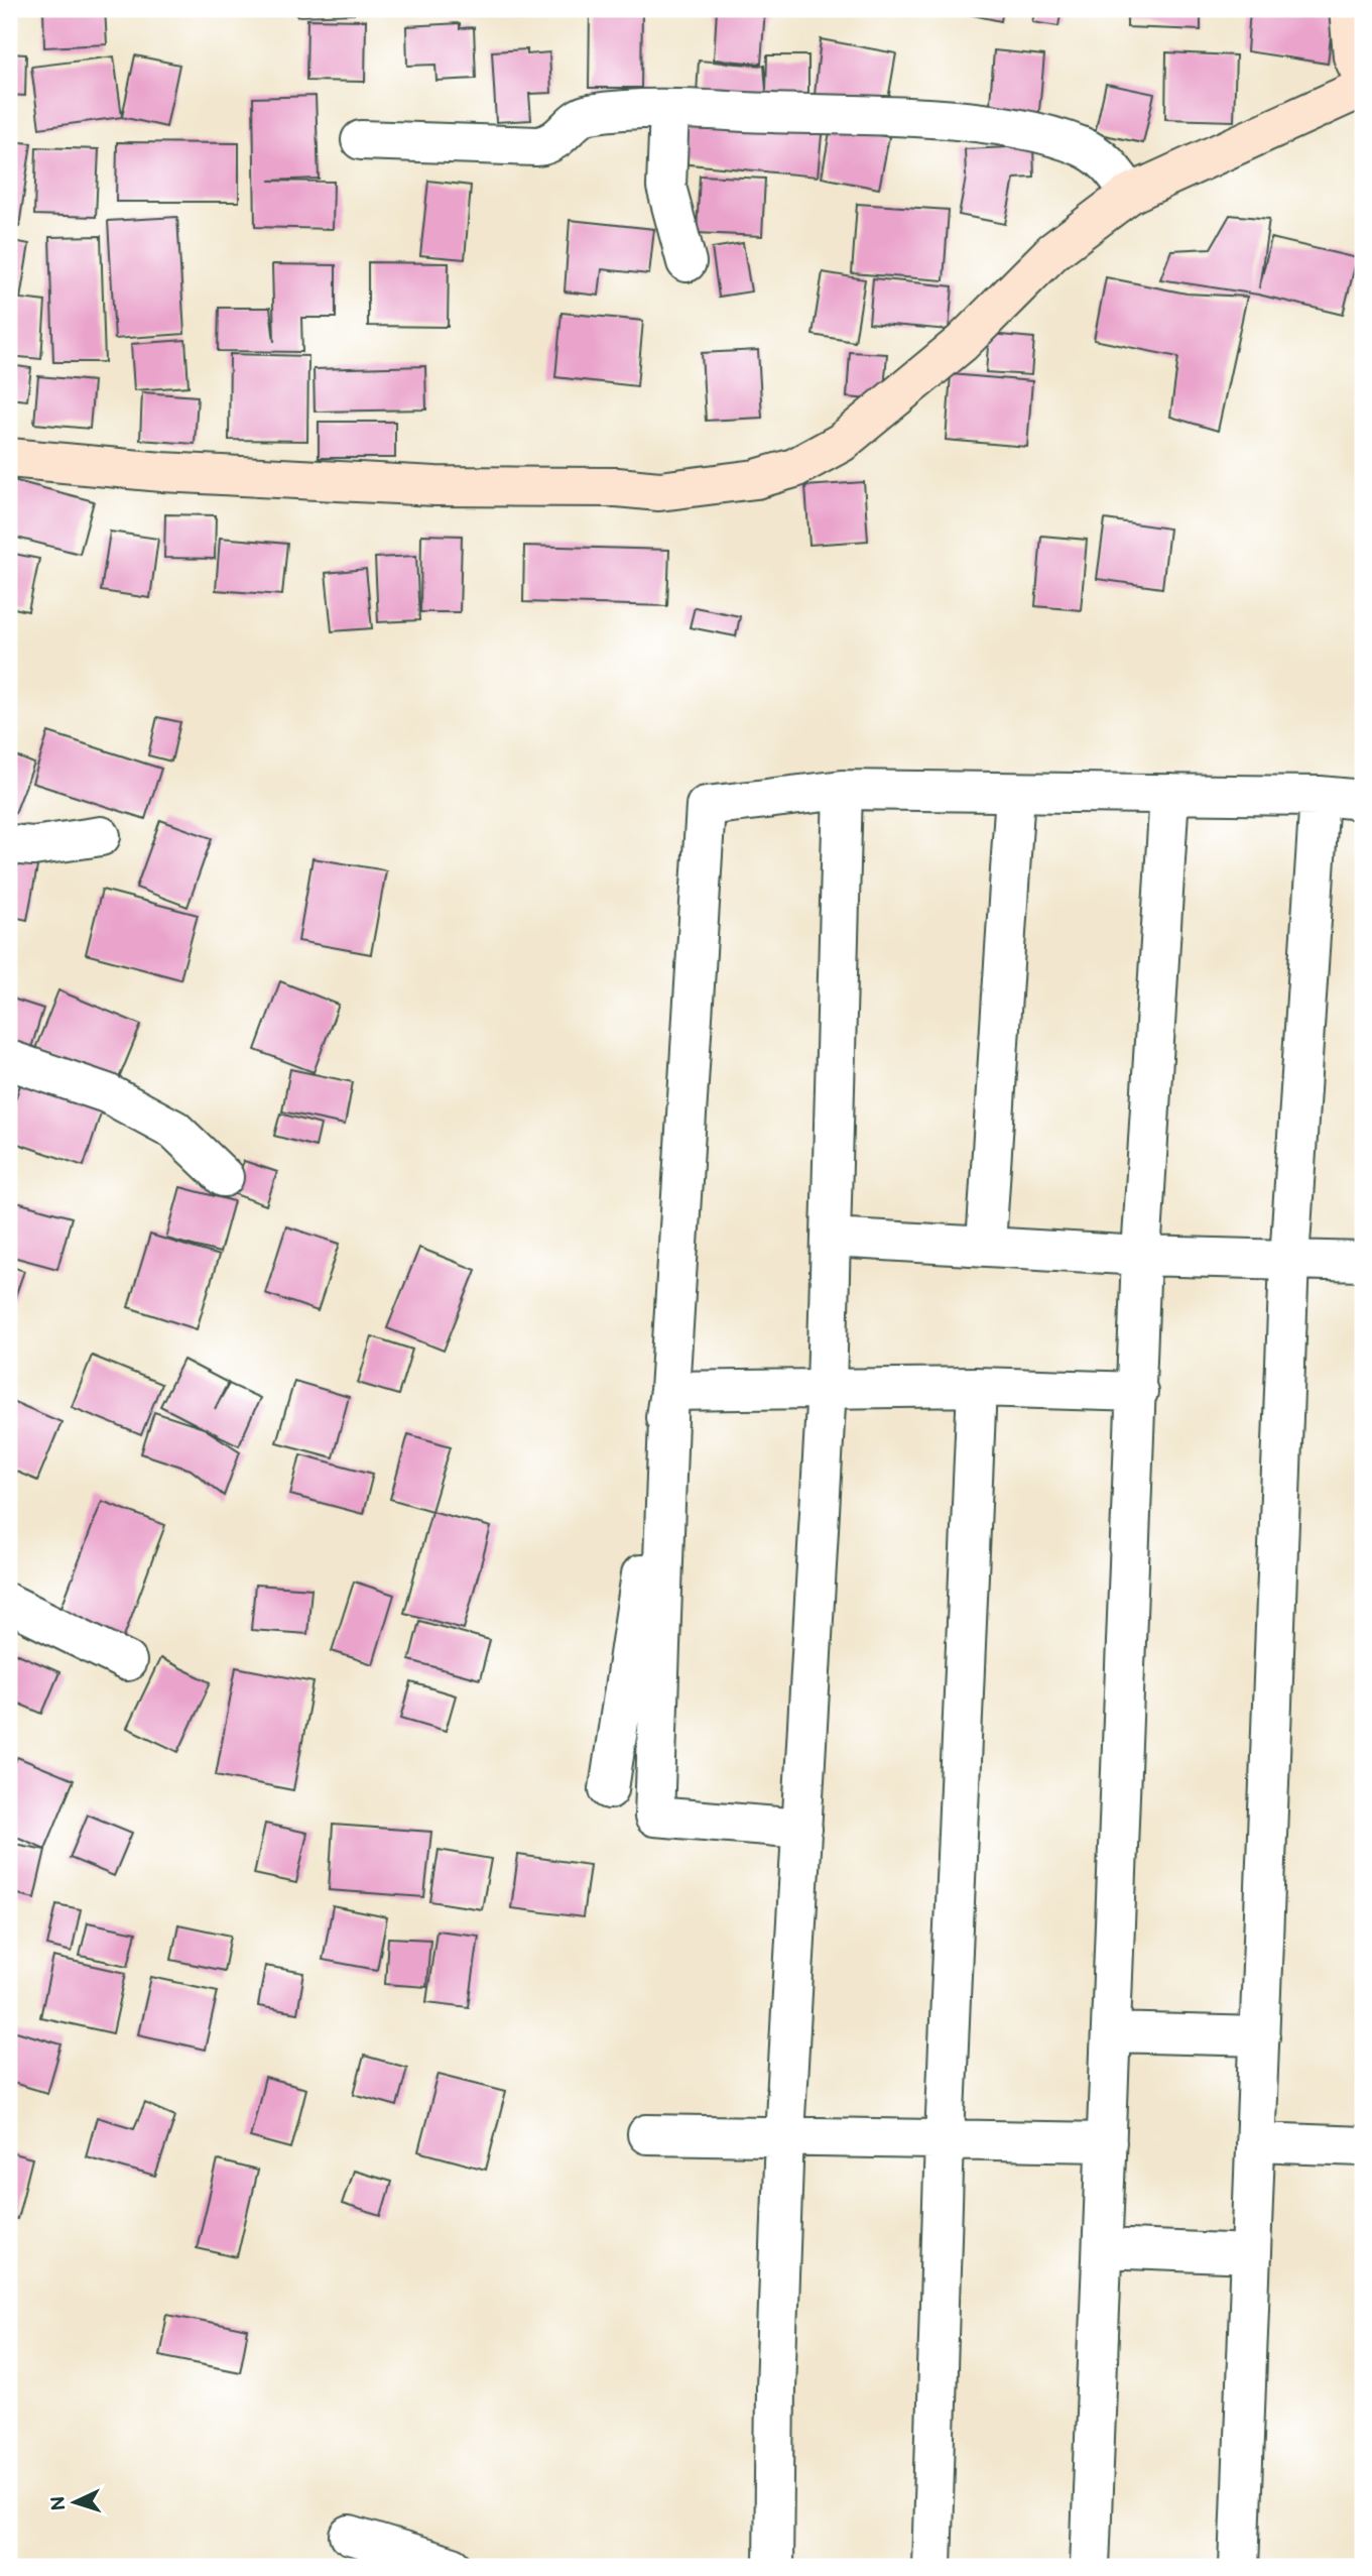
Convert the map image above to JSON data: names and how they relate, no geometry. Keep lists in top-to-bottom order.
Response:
{
  "north": "left"
}
